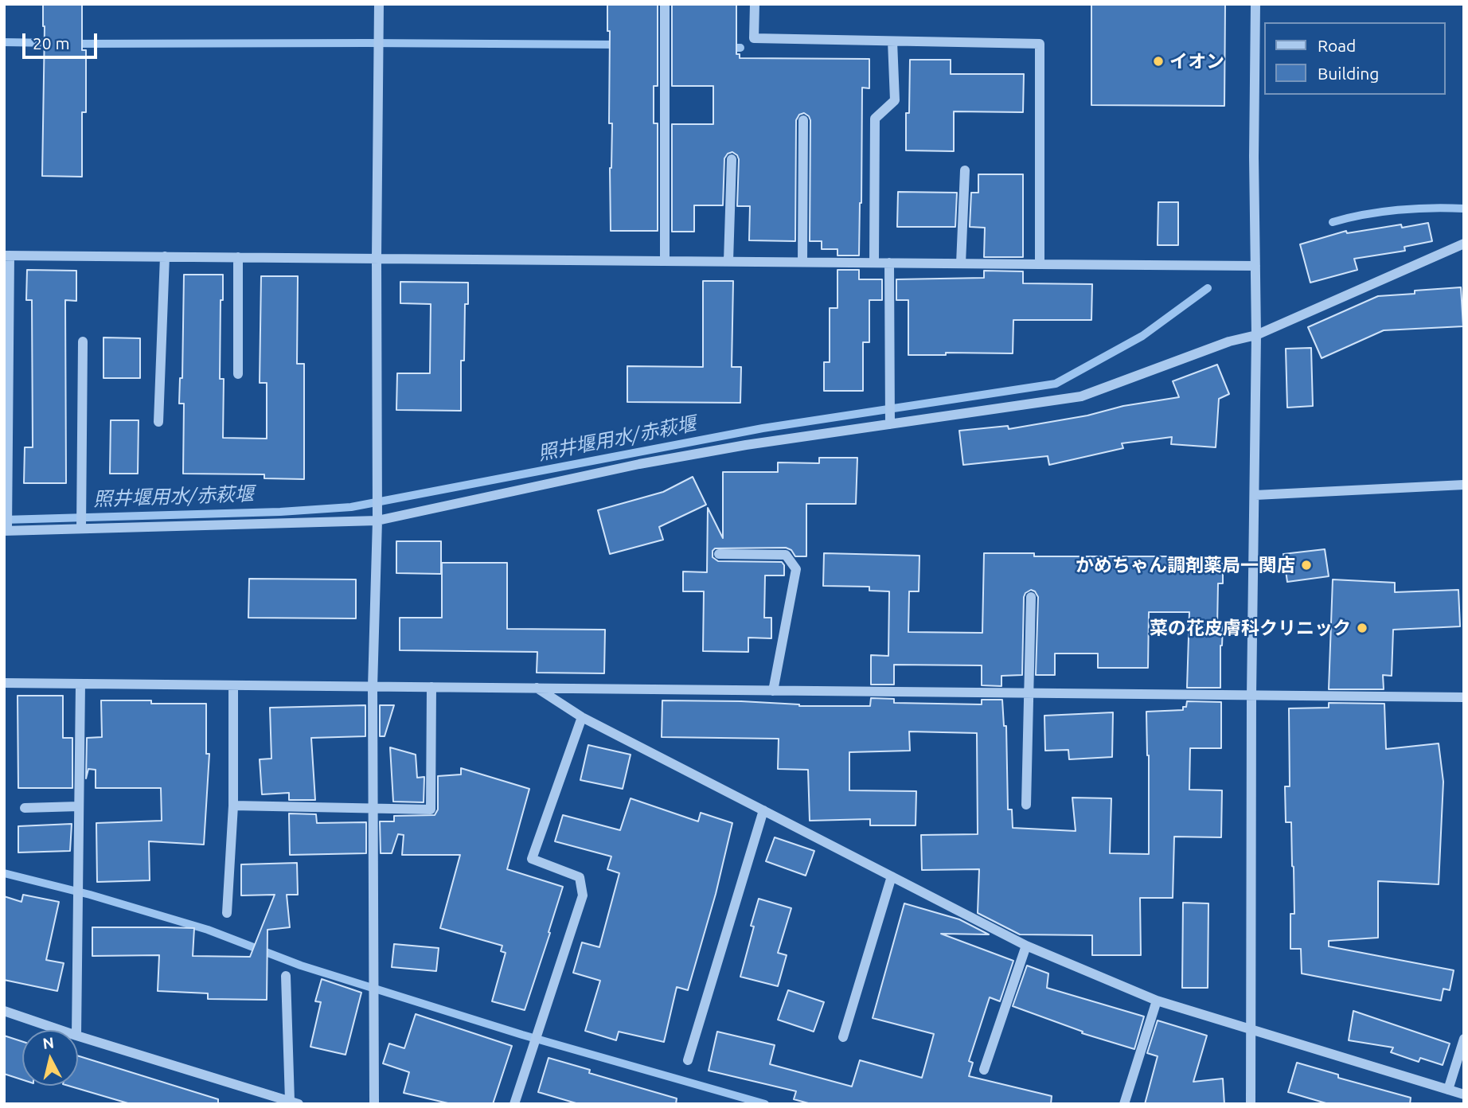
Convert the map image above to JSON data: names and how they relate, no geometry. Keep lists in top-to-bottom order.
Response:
{
  "water": ["照井堰用水/赤萩堰"],
  "places": ["イオン", "かめちゃん調剤薬局一関店", "菜の花皮膚科クリニック"],
  "legend": ["Road", "Building"],
  "scale_bar": "20 m",
  "north": "top"
}
